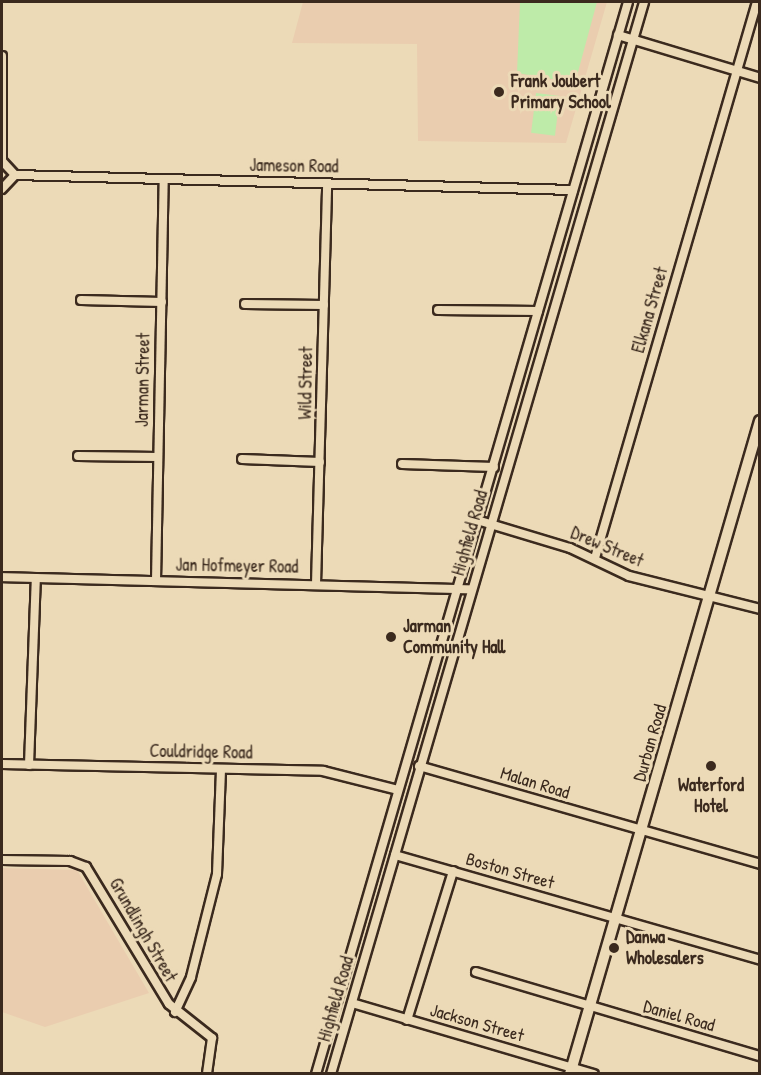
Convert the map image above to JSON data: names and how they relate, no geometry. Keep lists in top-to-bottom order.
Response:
{
  "streets": {
    "street": [
      "Jameson Road",
      "Elkana Street",
      "Jarman Street",
      "Wild Street",
      "Highfield Road",
      "Drew Street",
      "Jan Hofmeyer Road",
      "Durban Road",
      "Couldridge Road",
      "Malan Road",
      "Boston Street",
      "Grundlingh Street",
      "Daniel Road",
      "Jackson Street"
    ]
  },
  "crossings": [
    ["Jameson Road", "Jarman Street"],
    ["Jameson Road", "Wild Street"],
    ["Jameson Road", "Highfield Road"],
    ["Elkana Street", "Drew Street"],
    ["Jarman Street", "Jan Hofmeyer Road"],
    ["Wild Street", "Jan Hofmeyer Road"],
    ["Highfield Road", "Drew Street"],
    ["Highfield Road", "Jan Hofmeyer Road"],
    ["Highfield Road", "Couldridge Road"],
    ["Highfield Road", "Malan Road"],
    ["Highfield Road", "Boston Street"],
    ["Highfield Road", "Jackson Street"],
    ["Drew Street", "Durban Road"],
    ["Durban Road", "Malan Road"],
    ["Durban Road", "Boston Street"],
    ["Durban Road", "Daniel Road"],
    ["Durban Road", "Jackson Street"]
  ],
  "places": [
    "Frank Joubert Primary School",
    "Jarman Community Hall",
    "Waterford Hotel",
    "Danwa Wholesalers"
  ]
}
